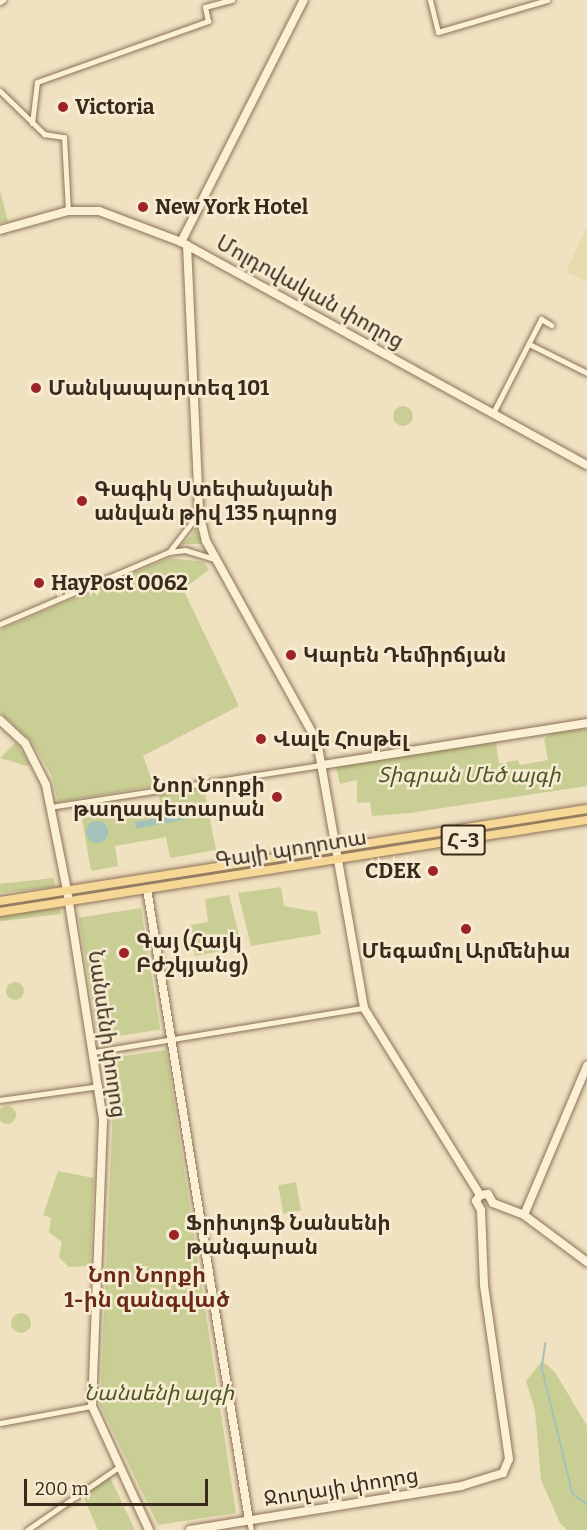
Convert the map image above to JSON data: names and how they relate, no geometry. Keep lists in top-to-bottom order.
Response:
{
  "streets": {
    "main road": ["Հ-3", "Գայի պողոտա"],
    "street": ["Մոլդովական փողոց", "Նանսենի փողոց", "Ջուղայի փողոց"]
  },
  "crossings": [
    ["Գայի պողոտա", "Նանսենի փողոց"]
  ],
  "districts": ["Նոր Նորքի 1-ին զանգված"],
  "parks": ["Տիգրան Մեծ այգի", "Նանսենի այգի"],
  "places": [
    "Victoria",
    "New York Hotel",
    "Մանկապարտեզ 101",
    "Գագիկ Ստեփանյանի անվան թիվ 135 դպրոց",
    "HayPost 0062",
    "Կարեն Դեմիրճյան",
    "Վալե Հոսթել",
    "Նոր Նորքի թաղապետարան",
    "CDEK",
    "Մեգամոլ Արմենիա",
    "Գայ (Հայկ Բժշկյանց)",
    "Ֆրիտյոֆ Նանսենի թանգարան"
  ],
  "scale_bar": "200 m"
}
